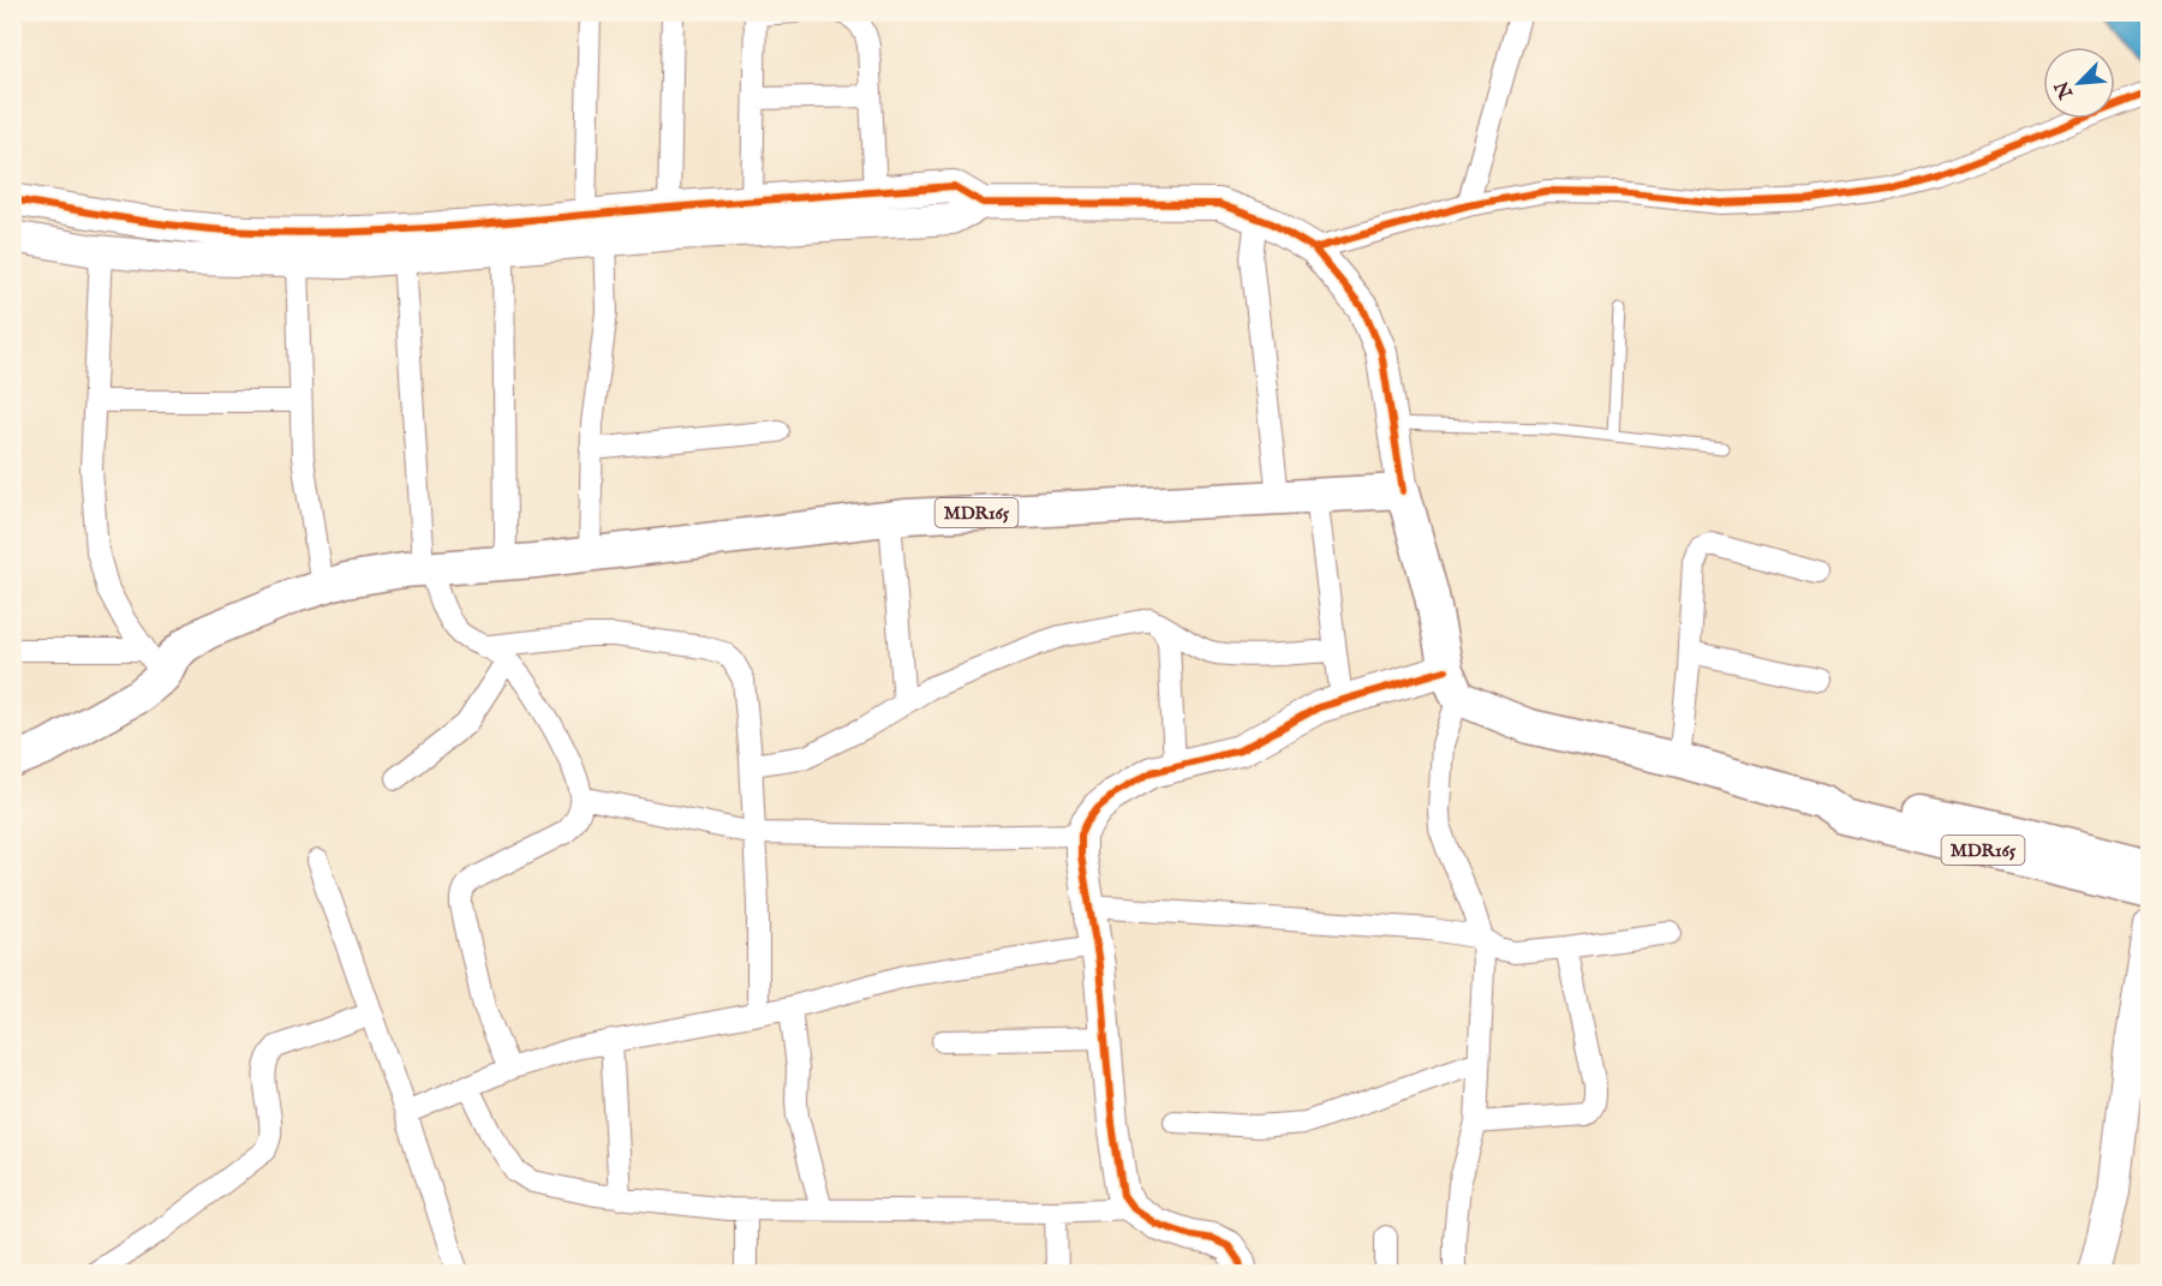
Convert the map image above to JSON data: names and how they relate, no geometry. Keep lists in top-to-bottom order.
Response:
{
  "streets": {
    "main road": ["MDR165"]
  },
  "north": "bottom left"
}
